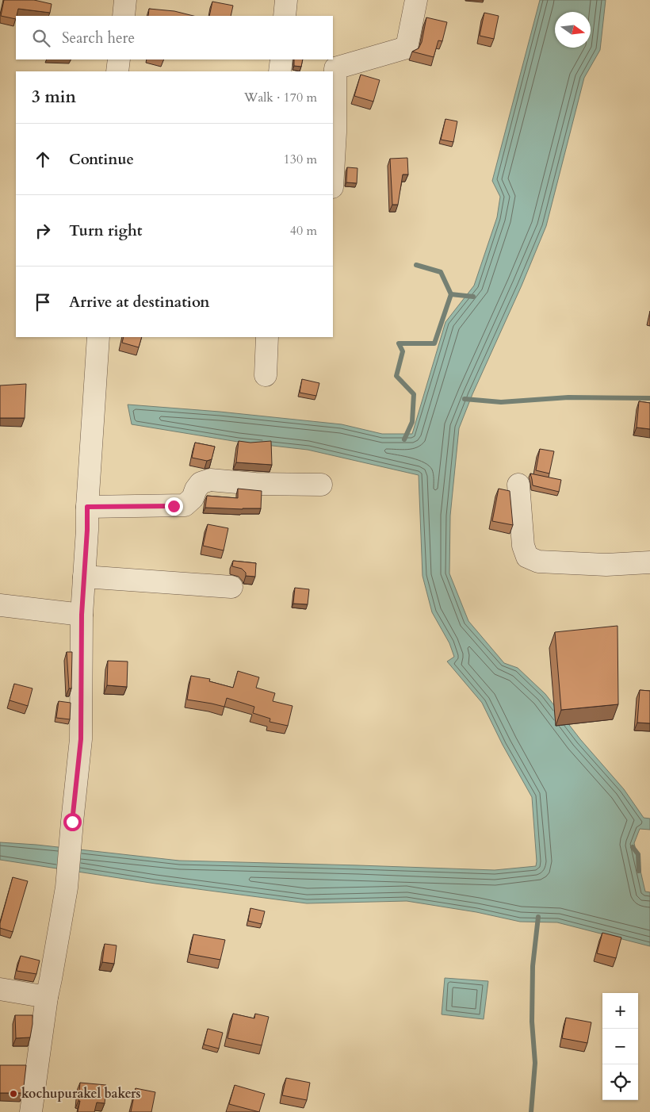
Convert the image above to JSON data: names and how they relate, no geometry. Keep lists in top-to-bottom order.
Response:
{
  "places": ["kochupurakel bakers"],
  "north": "right",
  "page": {
    "search": "Search here",
    "heading": ["3 min", "Walk · 170 m"],
    "list": [
      ["Continue", "130 m"],
      ["Turn right", "40 m"],
      "Arrive at destination"
    ],
    "map_buttons": ["+", "−"]
  }
}
